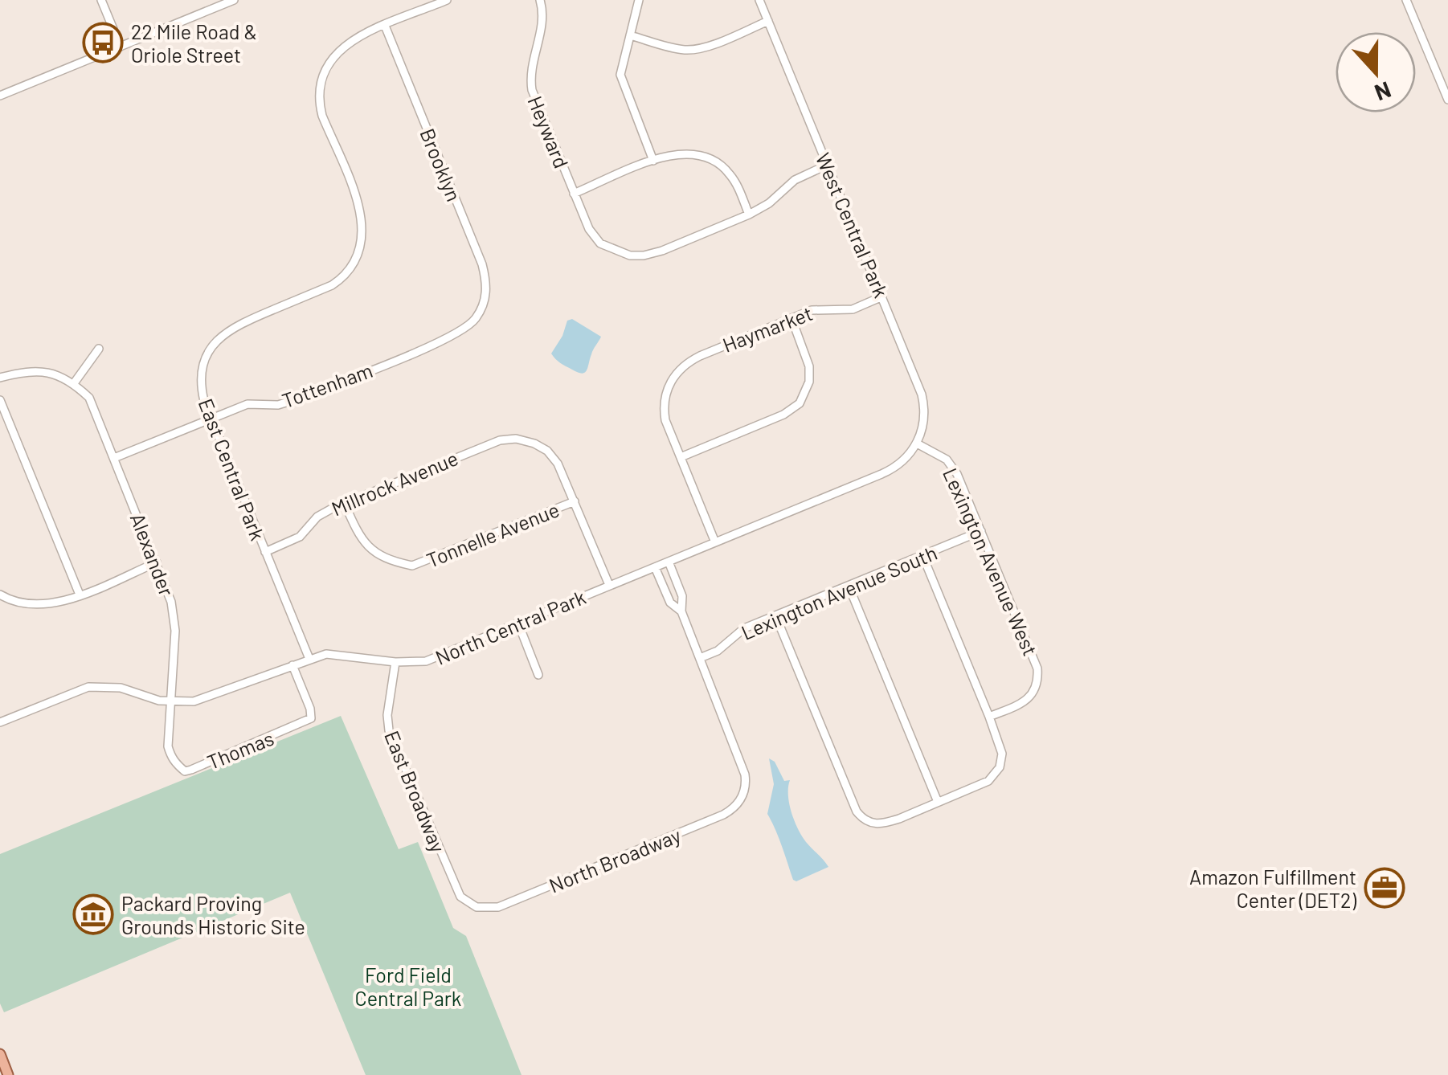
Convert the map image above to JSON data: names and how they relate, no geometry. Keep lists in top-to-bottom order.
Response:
{
  "streets": {
    "street": [
      "Heyward",
      "Brooklyn",
      "West Central Park",
      "Haymarket",
      "Tottenham",
      "East Central Park",
      "Millrock Avenue",
      "Tonnelle Avenue",
      "Alexander",
      "Lexington Avenue West",
      "Lexington Avenue South",
      "North Central Park",
      "Thomas",
      "East Broadway",
      "North Broadway"
    ]
  },
  "crossings": [
    ["Brooklyn", "Tottenham"],
    ["Brooklyn", "East Central Park"],
    ["West Central Park", "Haymarket"],
    ["West Central Park", "Lexington Avenue West"],
    ["West Central Park", "North Central Park"],
    ["Tottenham", "East Central Park"],
    ["Tottenham", "Alexander"],
    ["East Central Park", "Millrock Avenue"],
    ["East Central Park", "North Central Park"],
    ["Millrock Avenue", "Tonnelle Avenue"],
    ["Alexander", "North Central Park"],
    ["Alexander", "Thomas"],
    ["Lexington Avenue West", "Lexington Avenue South"],
    ["Lexington Avenue South", "North Broadway"],
    ["North Central Park", "Thomas"],
    ["North Central Park", "East Broadway"],
    ["East Broadway", "North Broadway"]
  ],
  "parks": ["Ford Field Central Park"],
  "places": {
    "bus stop": ["22 Mile Road & Oriole Street"],
    "office": ["Amazon Fulfillment Center (DET2)"],
    "museum": ["Packard Proving Grounds Historic Site"]
  },
  "north": "bottom"
}
